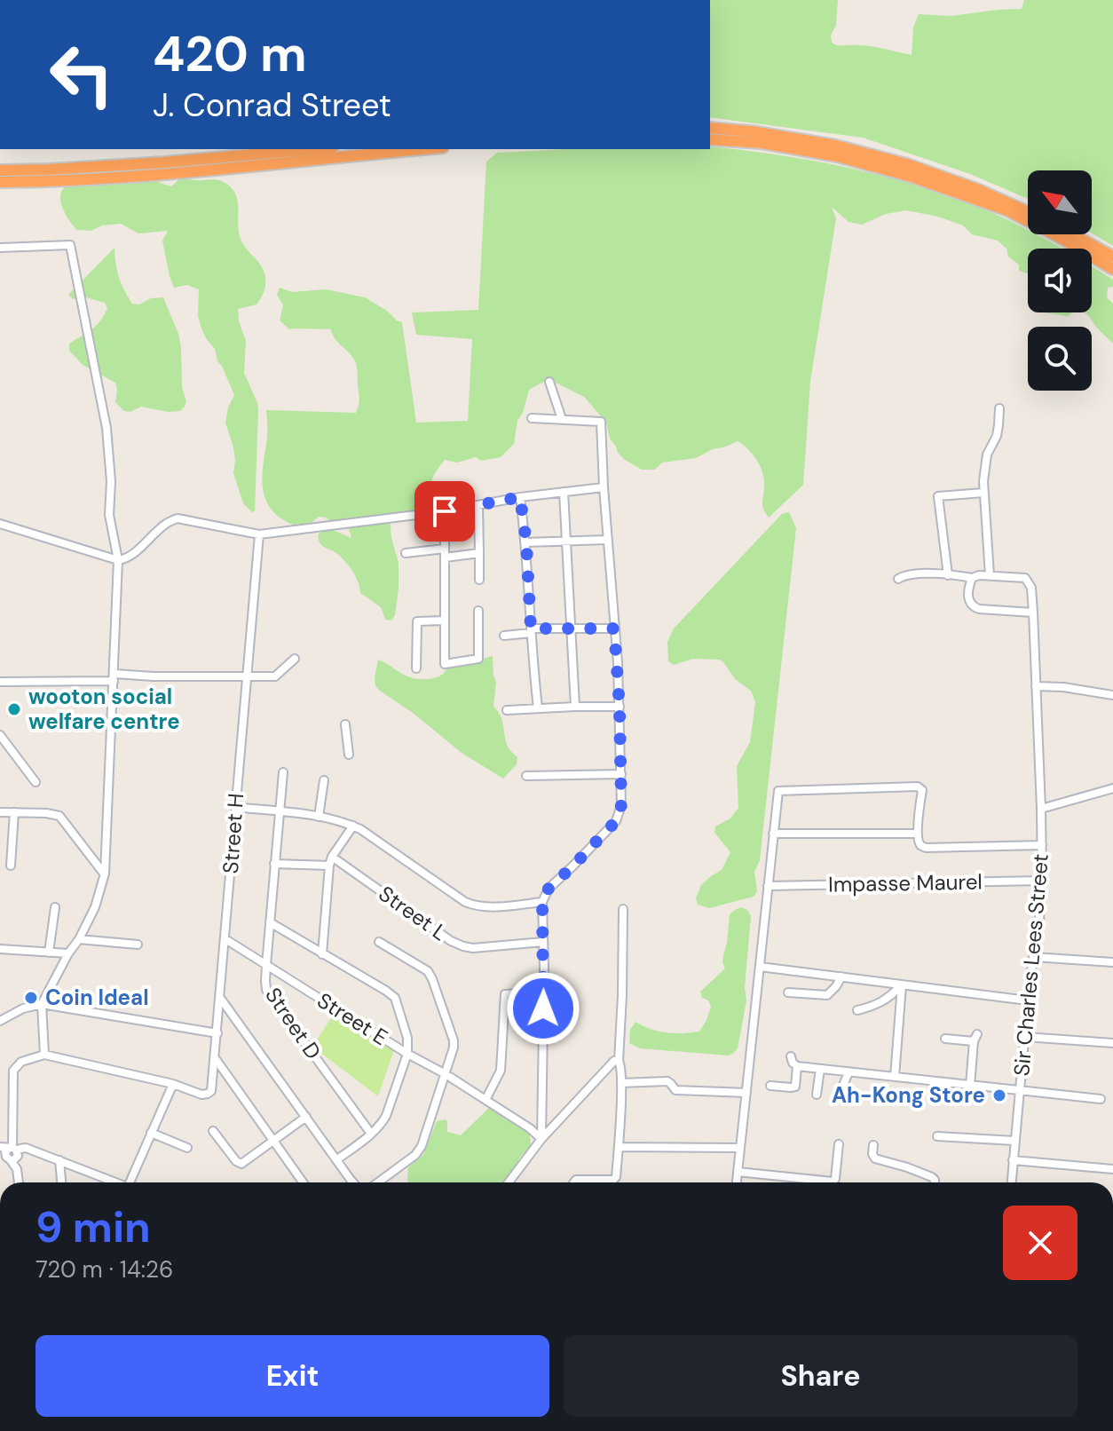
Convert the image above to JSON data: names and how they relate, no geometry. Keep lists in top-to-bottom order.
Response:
{
  "streets": {
    "street": [
      "Street H",
      "Impasse Maurel",
      "Street L",
      "Sir Charles Lees Street",
      "Street E",
      "Street D"
    ]
  },
  "crossings": [
    ["Street H", "Street E"],
    ["Impasse Maurel", "Sir Charles Lees Street"],
    ["Street E", "Street D"]
  ],
  "places": ["wooton social welfare centre", "Coin Ideal", "Ah-Kong Store"],
  "north": "top left",
  "page": {
    "turn": ["420 m", "J. Conrad Street"],
    "heading": ["9 min", "720 m · 14:26"],
    "buttons": ["Exit", "Share"]
  }
}
